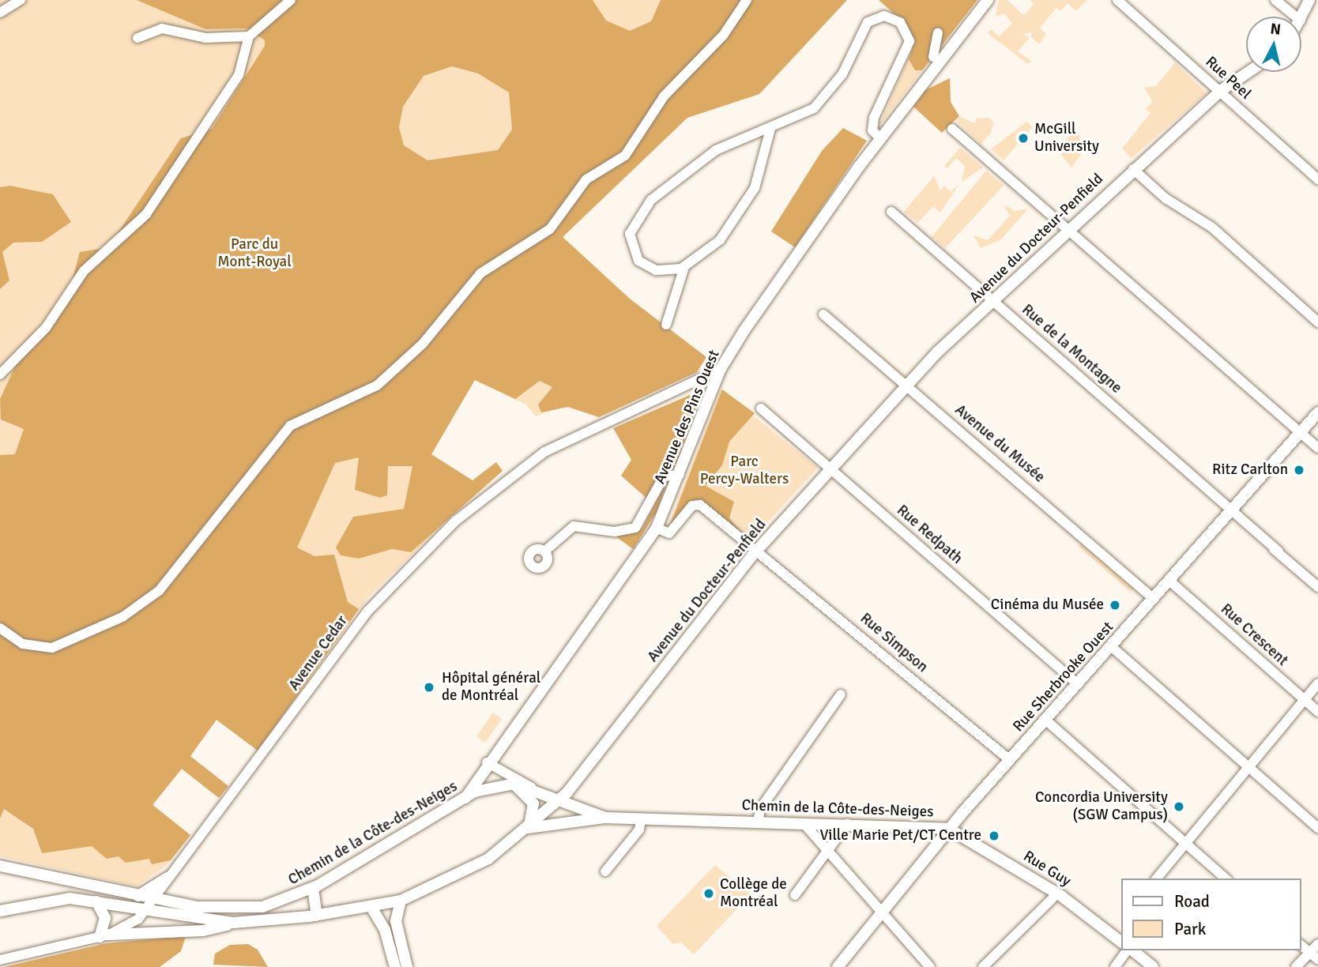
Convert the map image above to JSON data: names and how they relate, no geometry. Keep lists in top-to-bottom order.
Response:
{
  "streets": {
    "main road": [
      "Avenue du Docteur-Penfield",
      "Avenue des Pins Ouest",
      "Rue Sherbrooke Ouest",
      "Chemin de la Côte-des-Neiges",
      "Rue Guy"
    ],
    "street": [
      "Rue Peel",
      "Rue de la Montagne",
      "Avenue du Musée",
      "Rue Redpath",
      "Rue Crescent",
      "Rue Simpson",
      "Avenue Cedar"
    ]
  },
  "crossings": [
    ["Rue Peel", "Avenue du Docteur-Penfield"],
    ["Avenue du Docteur-Penfield", "Rue de la Montagne"],
    ["Avenue du Docteur-Penfield", "Avenue du Musée"],
    ["Avenue du Docteur-Penfield", "Rue Redpath"],
    ["Avenue du Docteur-Penfield", "Rue Simpson"],
    ["Avenue du Docteur-Penfield", "Avenue Cedar"],
    ["Avenue du Docteur-Penfield", "Chemin de la Côte-des-Neiges"],
    ["Rue de la Montagne", "Rue Sherbrooke Ouest"],
    ["Avenue des Pins Ouest", "Rue Simpson"],
    ["Avenue des Pins Ouest", "Avenue Cedar"],
    ["Avenue des Pins Ouest", "Chemin de la Côte-des-Neiges"],
    ["Avenue du Musée", "Rue Sherbrooke Ouest"],
    ["Rue Redpath", "Rue Sherbrooke Ouest"],
    ["Rue Crescent", "Rue Sherbrooke Ouest"],
    ["Rue Simpson", "Rue Sherbrooke Ouest"],
    ["Avenue Cedar", "Chemin de la Côte-des-Neiges"],
    ["Rue Sherbrooke Ouest", "Chemin de la Côte-des-Neiges"],
    ["Rue Sherbrooke Ouest", "Rue Guy"],
    ["Chemin de la Côte-des-Neiges", "Rue Guy"]
  ],
  "parks": ["Parc du Mont-Royal", "Parc Percy-Walters"],
  "places": [
    "McGill University",
    "Ritz Carlton",
    "Cinéma du Musée",
    "Hôpital général de Montréal",
    "Concordia University (SGW Campus)",
    "Ville Marie Pet/CT Centre",
    "Collège de Montréal"
  ],
  "legend": ["Road", "Park"],
  "north": "top"
}
